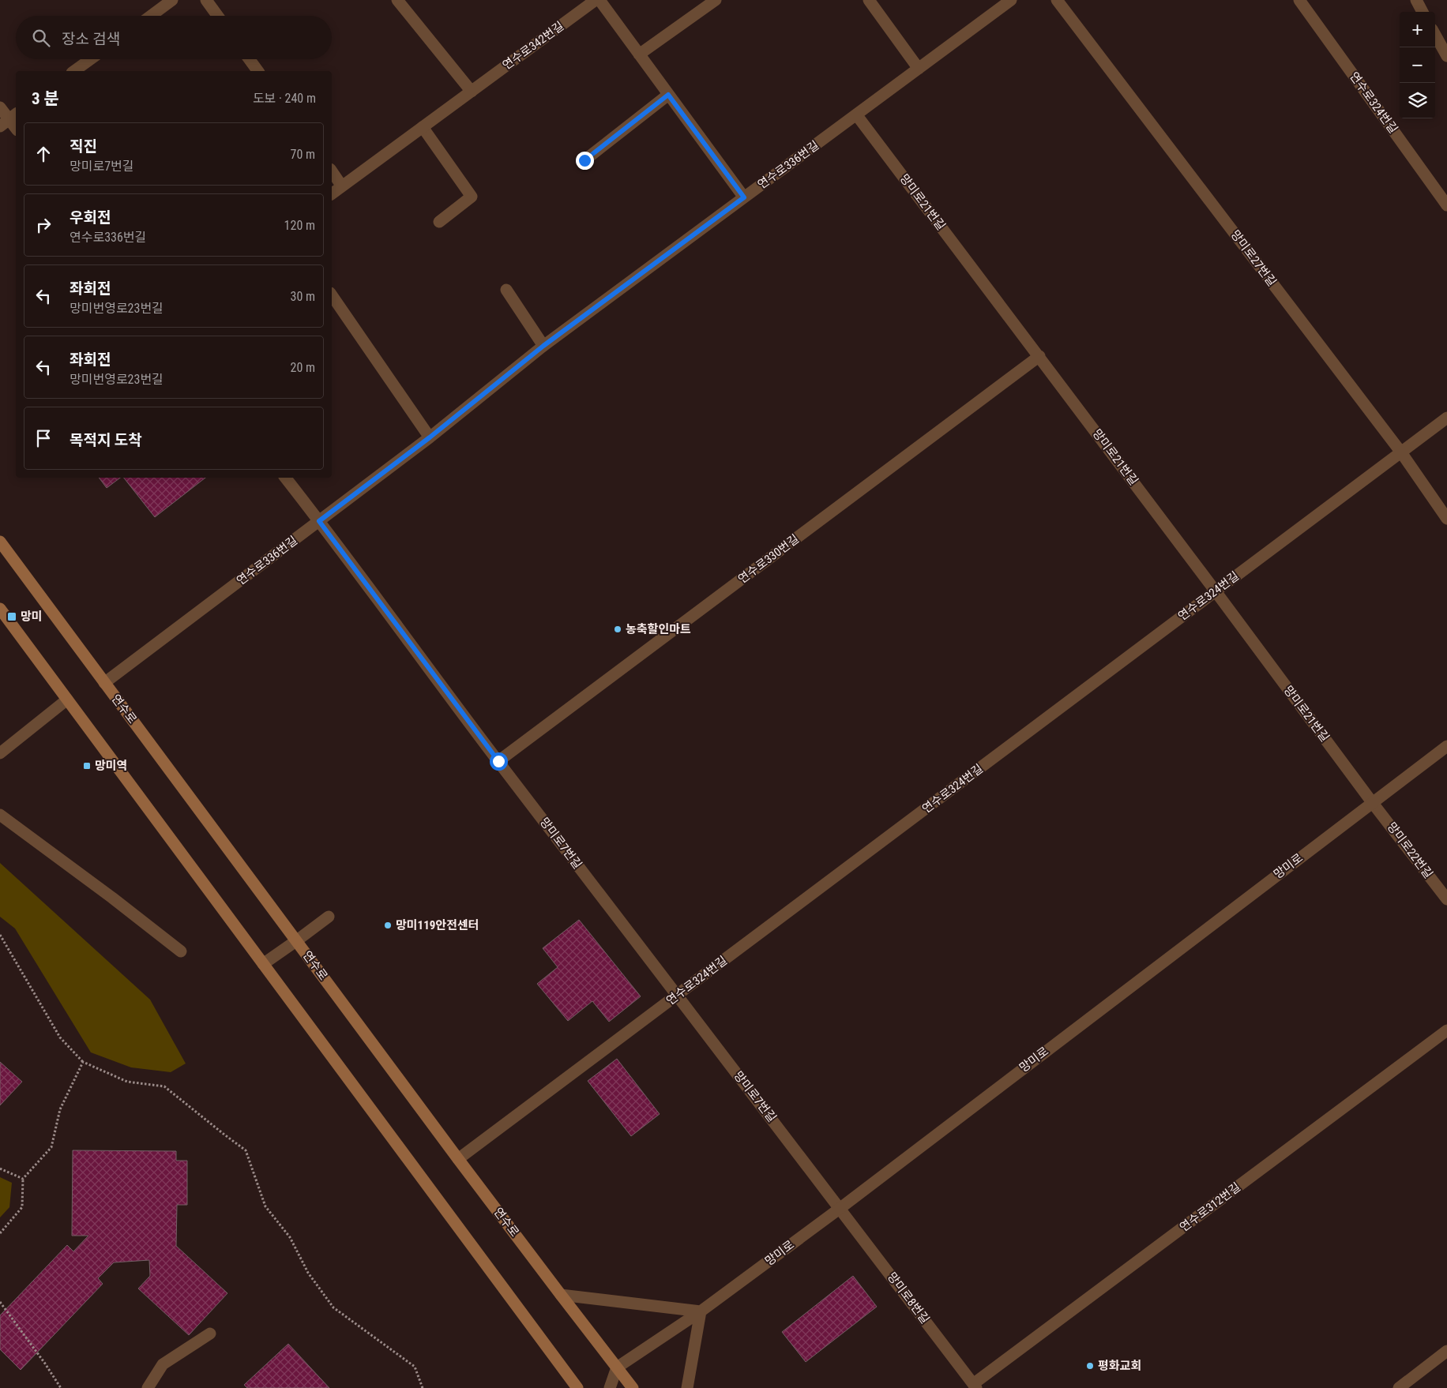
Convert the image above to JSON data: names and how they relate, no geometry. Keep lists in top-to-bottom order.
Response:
{
  "streets": {
    "main road": ["연수로"],
    "street": [
      "연수로342번길",
      "연수로324번길",
      "연수로336번길",
      "망미로21번길",
      "망미로27번길",
      "연수로330번길",
      "망미로7번길",
      "망미로22번길",
      "망미로",
      "연수로312번길",
      "망미로8번길"
    ]
  },
  "crossings": [
    ["연수로324번길", "망미로21번길"],
    ["연수로324번길", "망미로27번길"],
    ["연수로324번길", "연수로"],
    ["연수로324번길", "망미로7번길"],
    ["연수로336번길", "망미로21번길"],
    ["연수로336번길", "연수로"],
    ["연수로336번길", "망미로7번길"],
    ["망미로21번길", "연수로330번길"],
    ["망미로21번길", "망미로22번길"],
    ["망미로21번길", "망미로"],
    ["연수로330번길", "망미로7번길"],
    ["연수로", "망미로"],
    ["망미로7번길", "망미로"],
    ["망미로7번길", "망미로8번길"],
    ["망미로22번길", "망미로"],
    ["망미로", "망미로8번길"],
    ["연수로312번길", "망미로8번길"]
  ],
  "places": {
    "transit": ["망미", "망미역"],
    "other": ["농축할인마트", "망미119안전센터", "평화교회"]
  },
  "page": {
    "map_buttons": ["+", "−"],
    "search": "장소 검색",
    "heading": ["3 분", "도보 · 240 m"],
    "list": [
      ["직진", "망미로7번길", "70 m"],
      ["우회전", "연수로336번길", "120 m"],
      ["좌회전", "망미번영로23번길", "30 m"],
      ["좌회전", "망미번영로23번길", "20 m"],
      "목적지 도착"
    ]
  }
}
